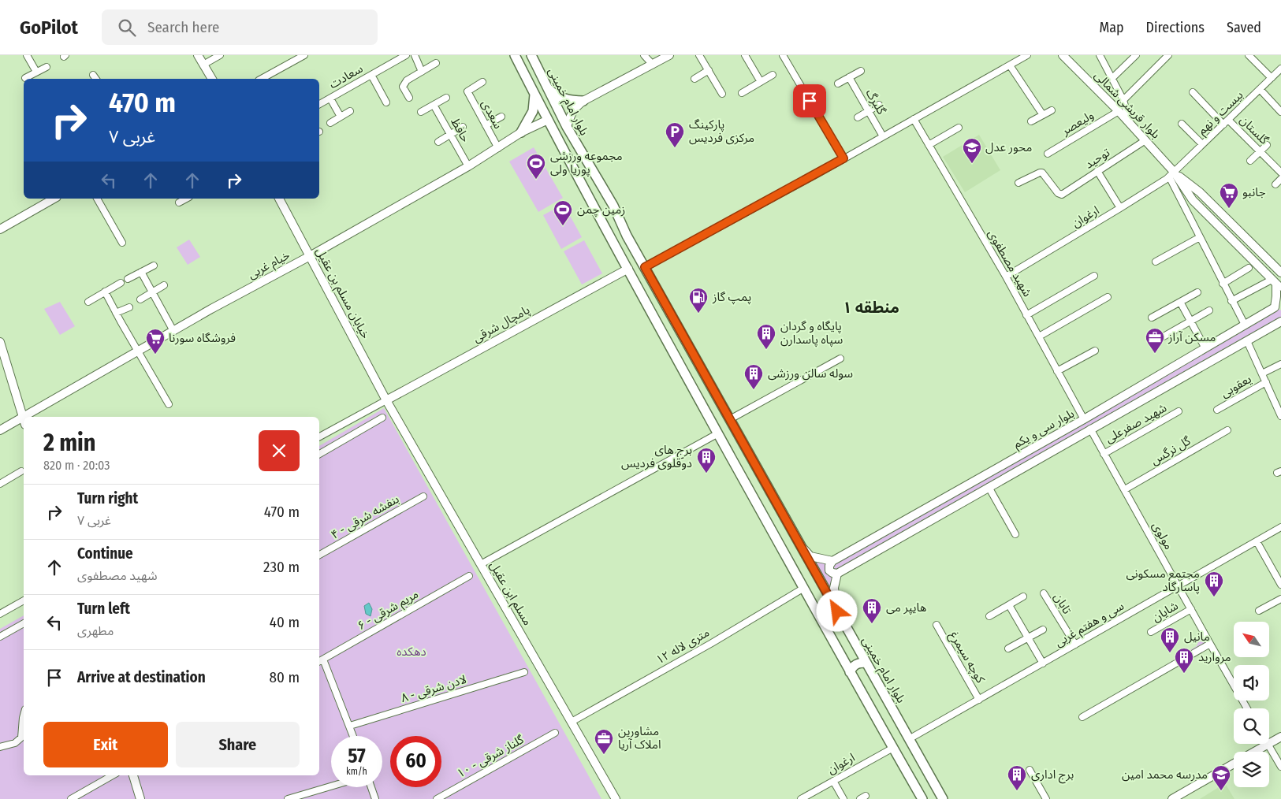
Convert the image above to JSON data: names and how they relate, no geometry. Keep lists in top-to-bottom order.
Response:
{
  "streets": {
    "main road": ["بلوار امام خمینی"],
    "street": [
      "سعادت",
      "گلبرگ",
      "بلوار قریشی شمالی",
      "بیست و نهم",
      "سعدی",
      "ولیعصر",
      "حافظ",
      "گلستان",
      "توحید",
      "ارغوان",
      "شهید مصطفوی",
      "خیام غربی",
      "خیابان مسلم بن عقیل",
      "پامچال شرقی",
      "یعقوبی",
      "شهید صفرعلی",
      "بلوار سی و یکم",
      "گل نرگس",
      "بنفشه شرقی - ۴",
      "مولوی",
      "مسلم ابن عقیل",
      "تابان",
      "مریم شرقی - ۶",
      "شایان",
      "سی و هفتم غربی",
      "۱۲ متری لاله",
      "کوچه سیمرغ",
      "لادن شرقی - ۸",
      "گلناز شرقی - ۱۰"
    ]
  },
  "crossings": [
    ["بلوار امام خمینی", "سی و هفتم غربی"],
    ["بلوار قریشی شمالی", "بیست و نهم"],
    ["بلوار قریشی شمالی", "ولیعصر"],
    ["بلوار قریشی شمالی", "توحید"],
    ["بلوار قریشی شمالی", "ارغوان"],
    ["بلوار قریشی شمالی", "بلوار سی و یکم"],
    ["بیست و نهم", "گلستان"],
    ["بیست و نهم", "ارغوان"],
    ["سعدی", "خیام غربی"],
    ["حافظ", "خیام غربی"],
    ["ارغوان", "شهید مصطفوی"],
    ["شهید مصطفوی", "بلوار سی و یکم"],
    ["خیام غربی", "خیابان مسلم بن عقیل"],
    ["خیابان مسلم بن عقیل", "پامچال شرقی"],
    ["خیابان مسلم بن عقیل", "مسلم ابن عقیل"],
    ["پامچال شرقی", "مسلم ابن عقیل"],
    ["شهید صفرعلی", "مولوی"],
    ["بلوار سی و یکم", "مولوی"],
    ["گل نرگس", "مولوی"],
    ["مولوی", "شایان"],
    ["مولوی", "سی و هفتم غربی"],
    ["مسلم ابن عقیل", "۱۲ متری لاله"],
    ["تابان", "سی و هفتم غربی"],
    ["سی و هفتم غربی", "کوچه سیمرغ"]
  ],
  "districts": ["منطقه ۱"],
  "parks": ["دهکده"],
  "places": {
    "parking": ["پارکینگ مرکزی فردیس"],
    "school or university": ["محور عدل", "مدرسه محمد امین"],
    "sports": ["مجموعه ورزشی پوریا ولی", "زمین چمن"],
    "supermarket": ["جانبو", "فروشگاه سورنا"],
    "fuel station": ["پمپ گاز"],
    "building": [
      "پایگاه و گردان سپاه پاسدارن",
      "سوله سالن ورزشی",
      "برج های دوقلوی فردیس",
      "مجتمع مسکونی پاسارگاد",
      "هایپر می",
      "مانیل",
      "مروارید",
      "برج اداری"
    ],
    "office": ["مسکن آراز", "مشاورین املاک آریا"]
  },
  "north": "top left",
  "page": {
    "header": "GoPilot",
    "search": "Search here",
    "nav": ["Map", "Directions", "Saved"],
    "turn": ["470 m", "۷ غربی"],
    "heading": ["2 min", "820 m · 20:03"],
    "list": [
      {
        "name": "Turn right",
        "note": "۷ غربی",
        "value": "470 m"
      },
      {
        "name": "Continue",
        "note": "شهید مصطفوی",
        "value": "230 m"
      },
      {
        "name": "Turn left",
        "note": "مطهری",
        "value": "40 m"
      },
      {
        "name": "Arrive at destination",
        "value": "80 m"
      }
    ],
    "buttons": ["Exit", "Share"],
    "speed": "57 km/h",
    "limit": "60"
  }
}
